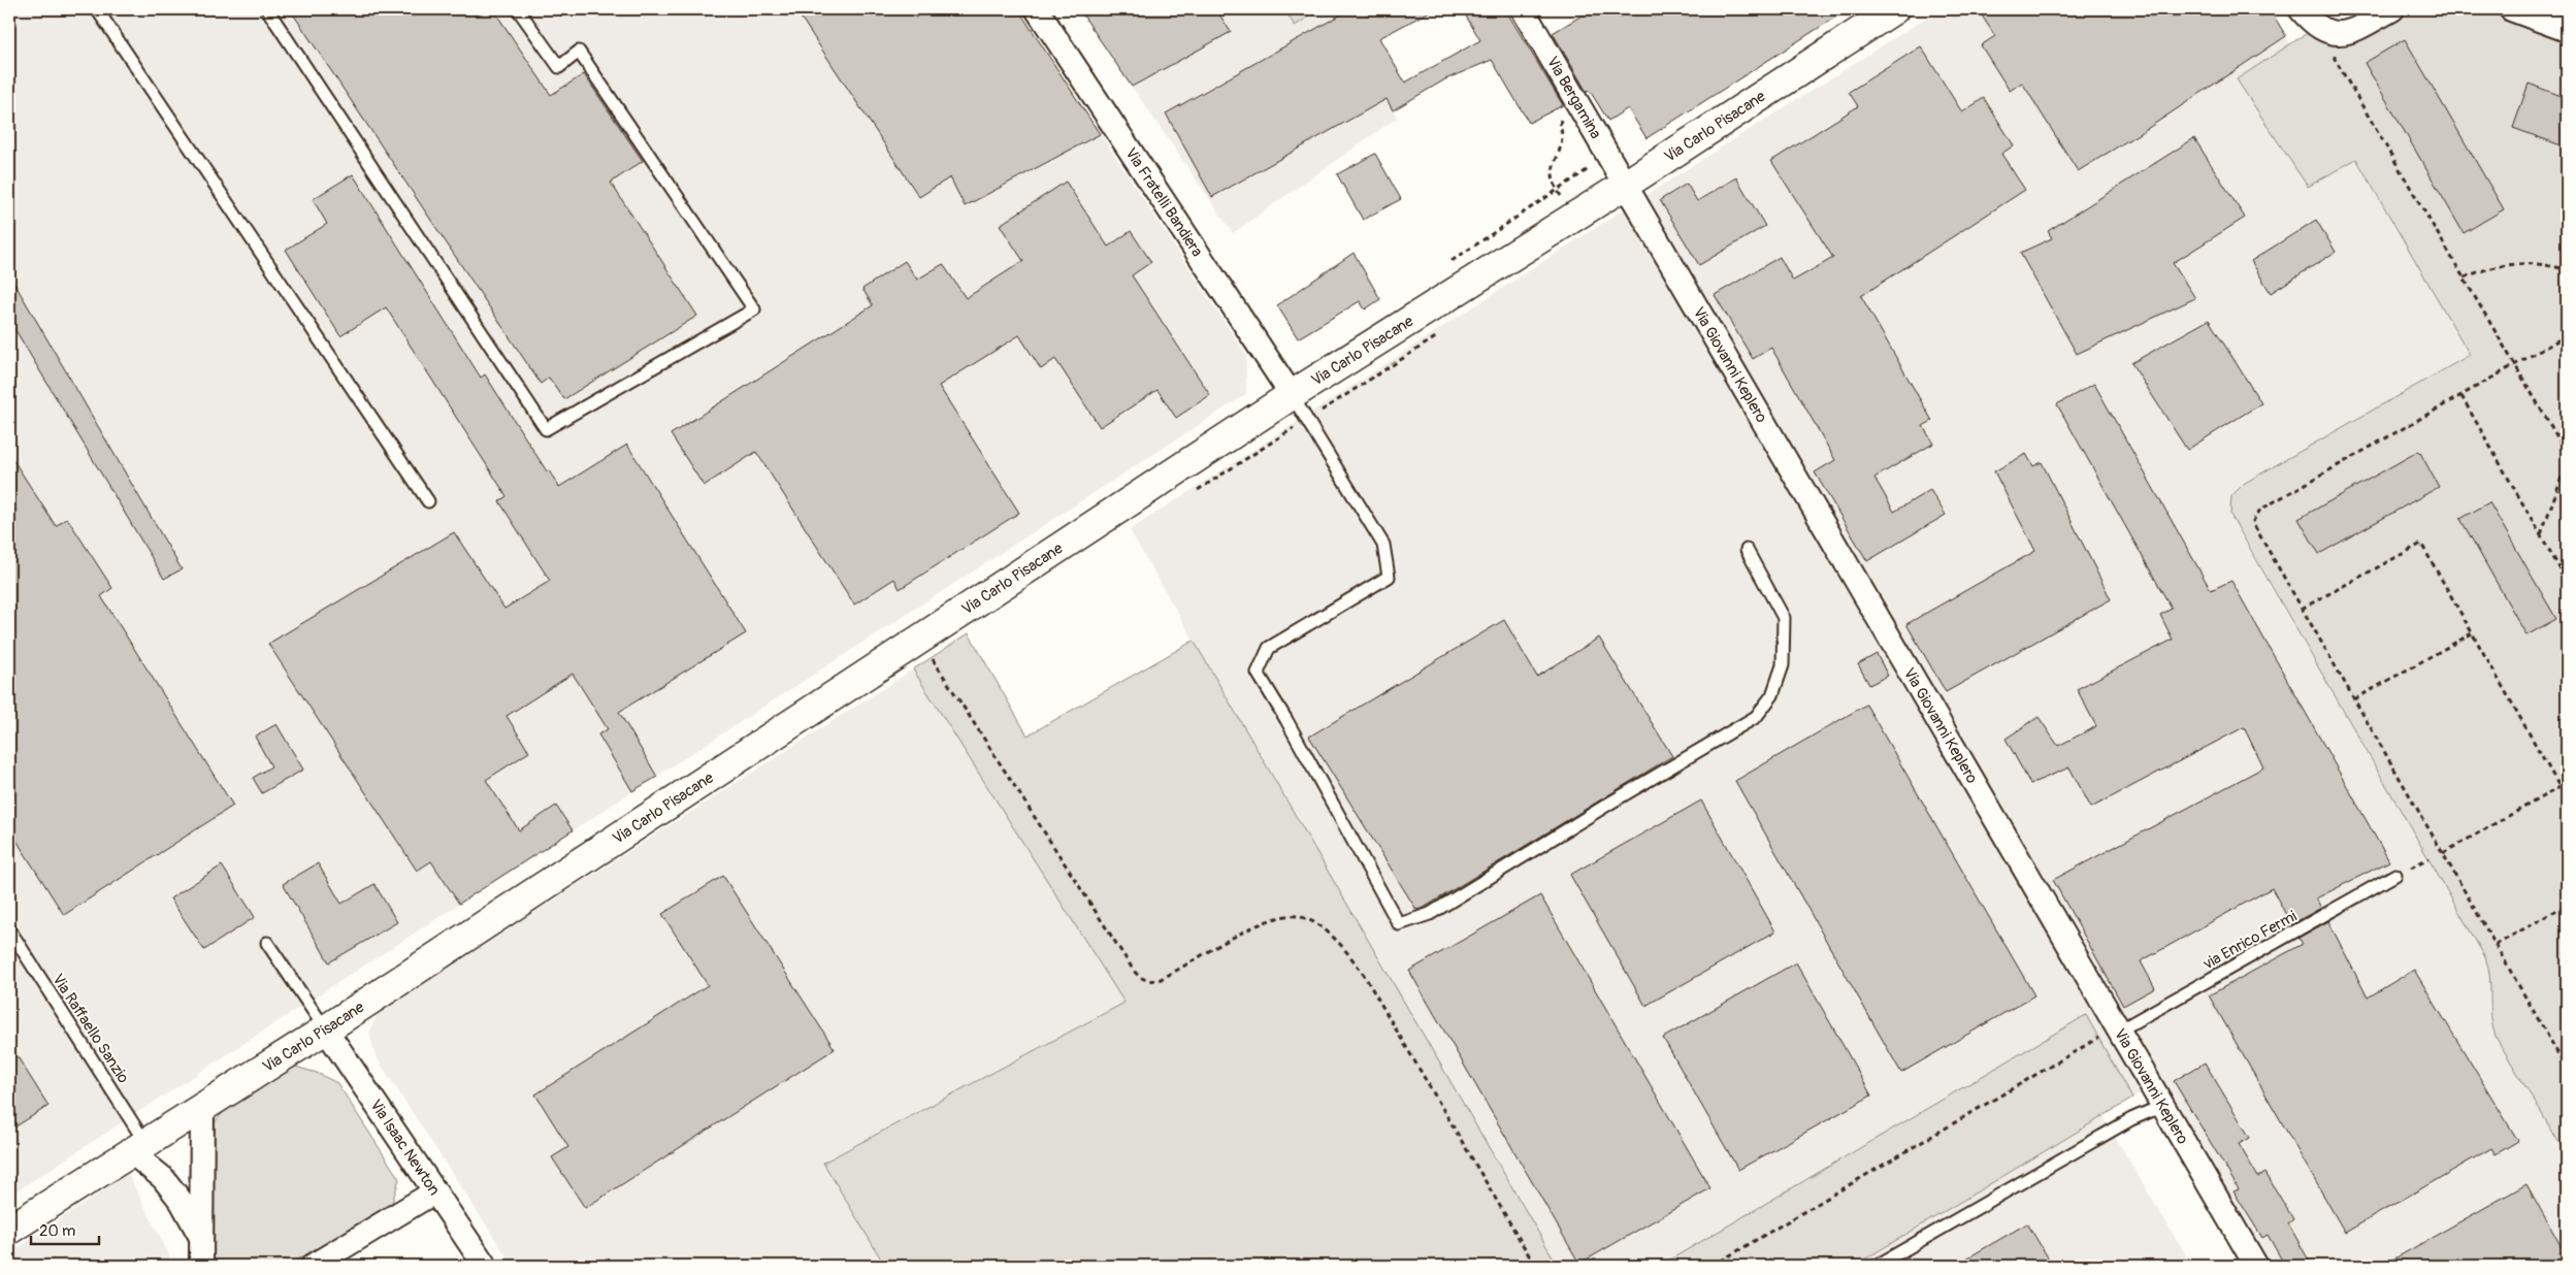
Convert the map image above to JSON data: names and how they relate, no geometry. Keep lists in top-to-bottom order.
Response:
{
  "streets": {
    "street": [
      "Via Bergamina",
      "Via Carlo Pisacane",
      "Via Fratelli Bandiera",
      "Via Giovanni Keplero",
      "Via Isaac Newton"
    ],
    "lane": ["via Enrico Fermi", "Via Raffaello Sanzio"]
  },
  "crossings": [
    ["Via Bergamina", "Via Carlo Pisacane"],
    ["Via Bergamina", "Via Giovanni Keplero"],
    ["Via Carlo Pisacane", "Via Fratelli Bandiera"],
    ["Via Carlo Pisacane", "Via Giovanni Keplero"],
    ["Via Carlo Pisacane", "Via Raffaello Sanzio"],
    ["Via Carlo Pisacane", "Via Isaac Newton"],
    ["Via Giovanni Keplero", "via Enrico Fermi"]
  ],
  "scale_bar": "20 m"
}
